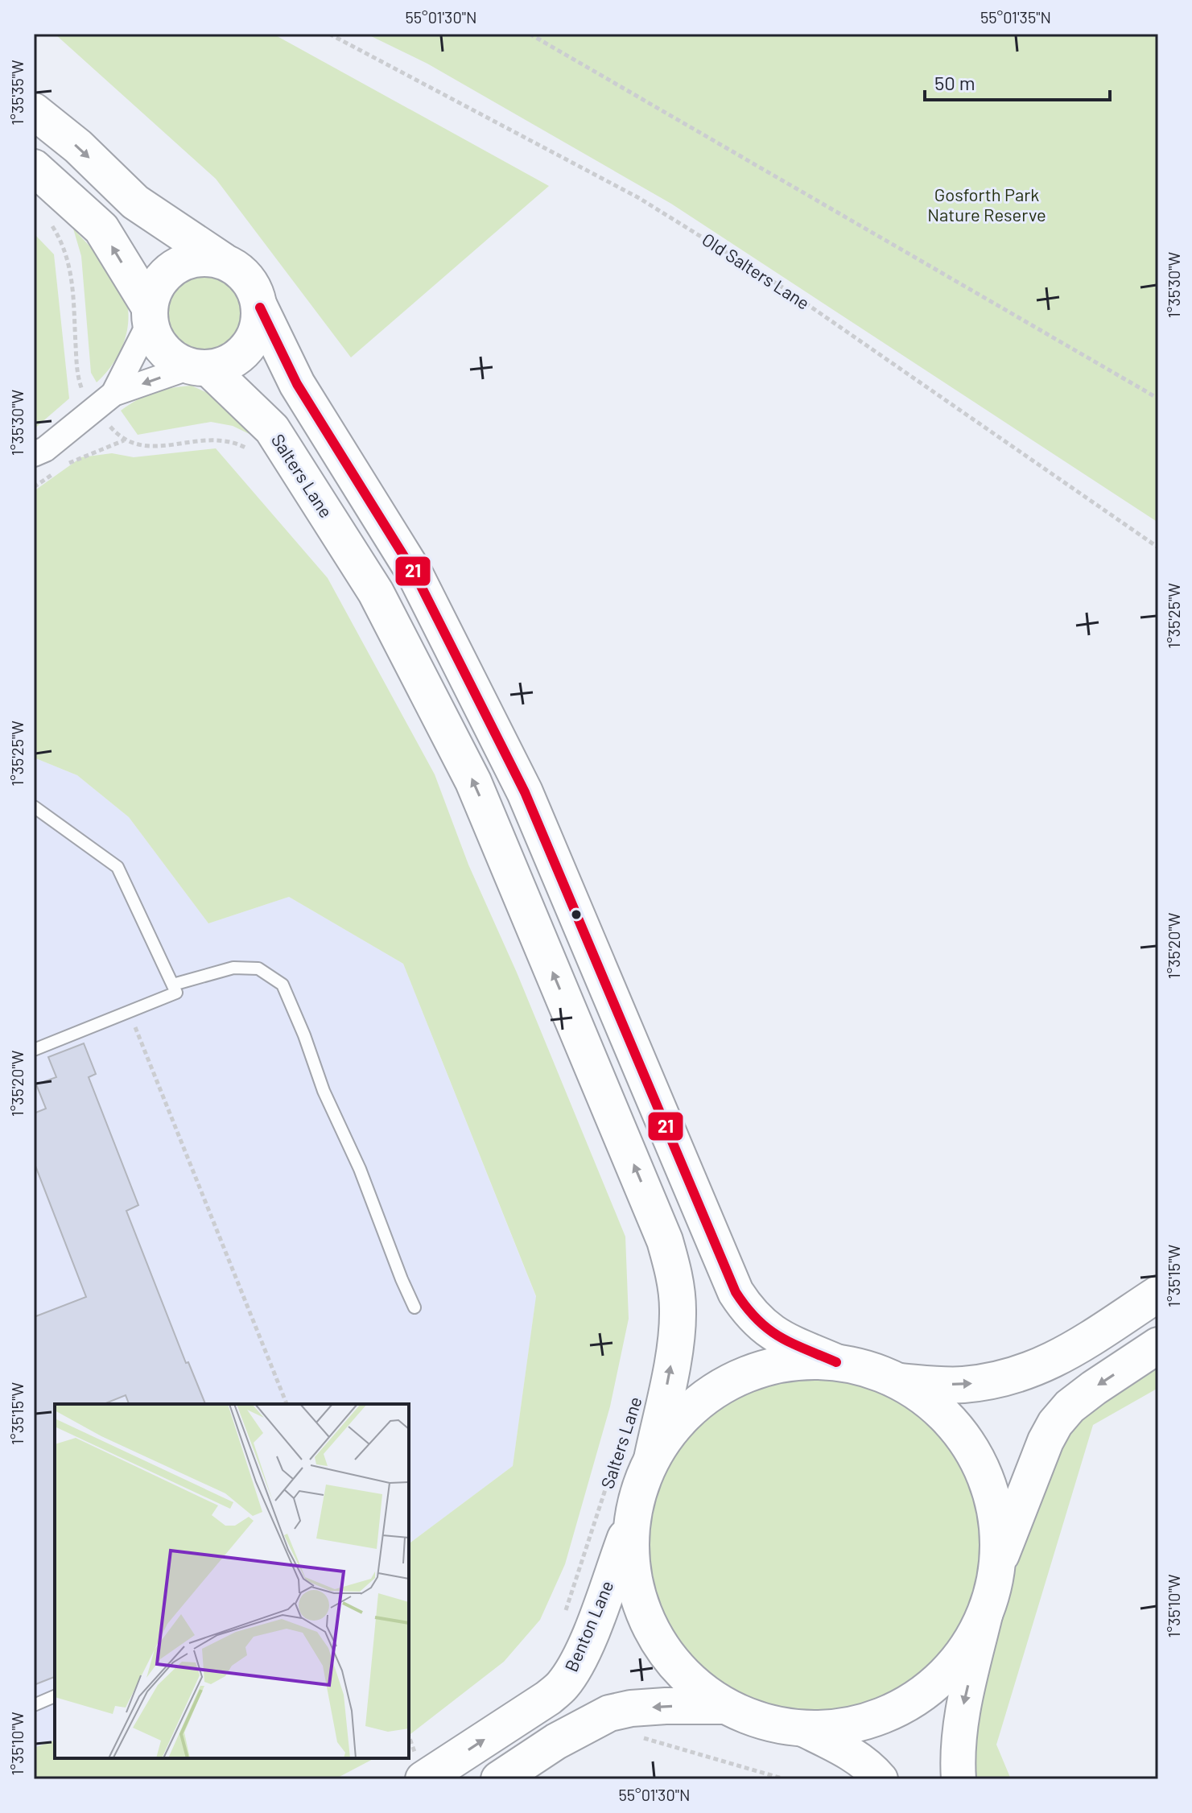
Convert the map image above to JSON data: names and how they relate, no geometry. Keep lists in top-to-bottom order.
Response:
{
  "streets": {
    "main road": ["Salters Lane", "Benton Lane"],
    "path": ["Old Salters Lane"]
  },
  "one_way": ["Benton Lane"],
  "parks": ["Gosforth Park Nature Reserve"],
  "lines": ["transit line 21"],
  "scale_bar": "50 m",
  "coordinates": [
    "55°01'30\"N",
    "55°01'35\"N",
    "1°35'35\"W",
    "1°35'30\"W",
    "1°35'25\"W",
    "1°35'20\"W",
    "1°35'15\"W",
    "1°35'10\"W"
  ]
}
